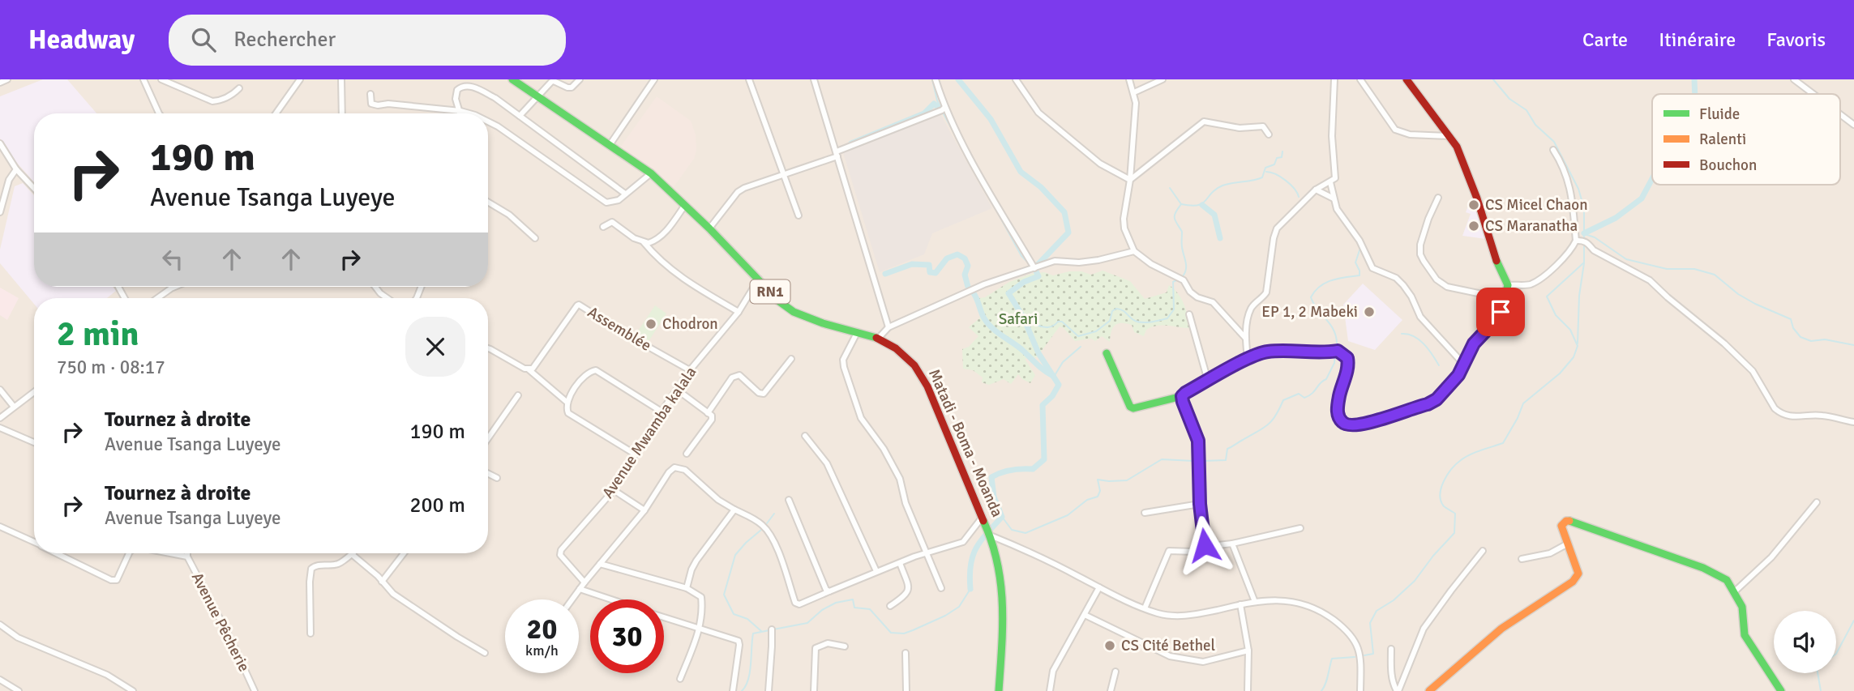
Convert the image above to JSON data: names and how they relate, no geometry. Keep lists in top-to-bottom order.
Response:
{
  "streets": {
    "main road": ["RN1", "Matadi - Boma - Moanda"],
    "street": ["Assemblée", "Avenue Mwamba kalala", "Avenue Pêcherie"]
  },
  "crossings": [
    ["Assemblée", "Avenue Mwamba kalala"],
    ["Avenue Mwamba kalala", "Matadi - Boma - Moanda"]
  ],
  "parks": ["Safari"],
  "places": [
    "CS Micel Chaon",
    "CS Maranatha",
    "EP 1, 2 Mabeki",
    "Chodron",
    "CS Cité Bethel"
  ],
  "legend": ["Fluide", "Ralenti", "Bouchon"],
  "page": {
    "header": "Headway",
    "search": "Rechercher",
    "nav": ["Carte", "Itinéraire", "Favoris"],
    "turn": ["190 m", "Avenue Tsanga Luyeye"],
    "heading": ["2 min", "750 m · 08:17"],
    "list": [
      {
        "name": "Tournez à droite",
        "note": "Avenue Tsanga Luyeye",
        "value": "190 m"
      },
      {
        "name": "Tournez à droite",
        "note": "Avenue Tsanga Luyeye",
        "value": "200 m"
      }
    ],
    "speed": "20 km/h",
    "limit": "30"
  }
}
